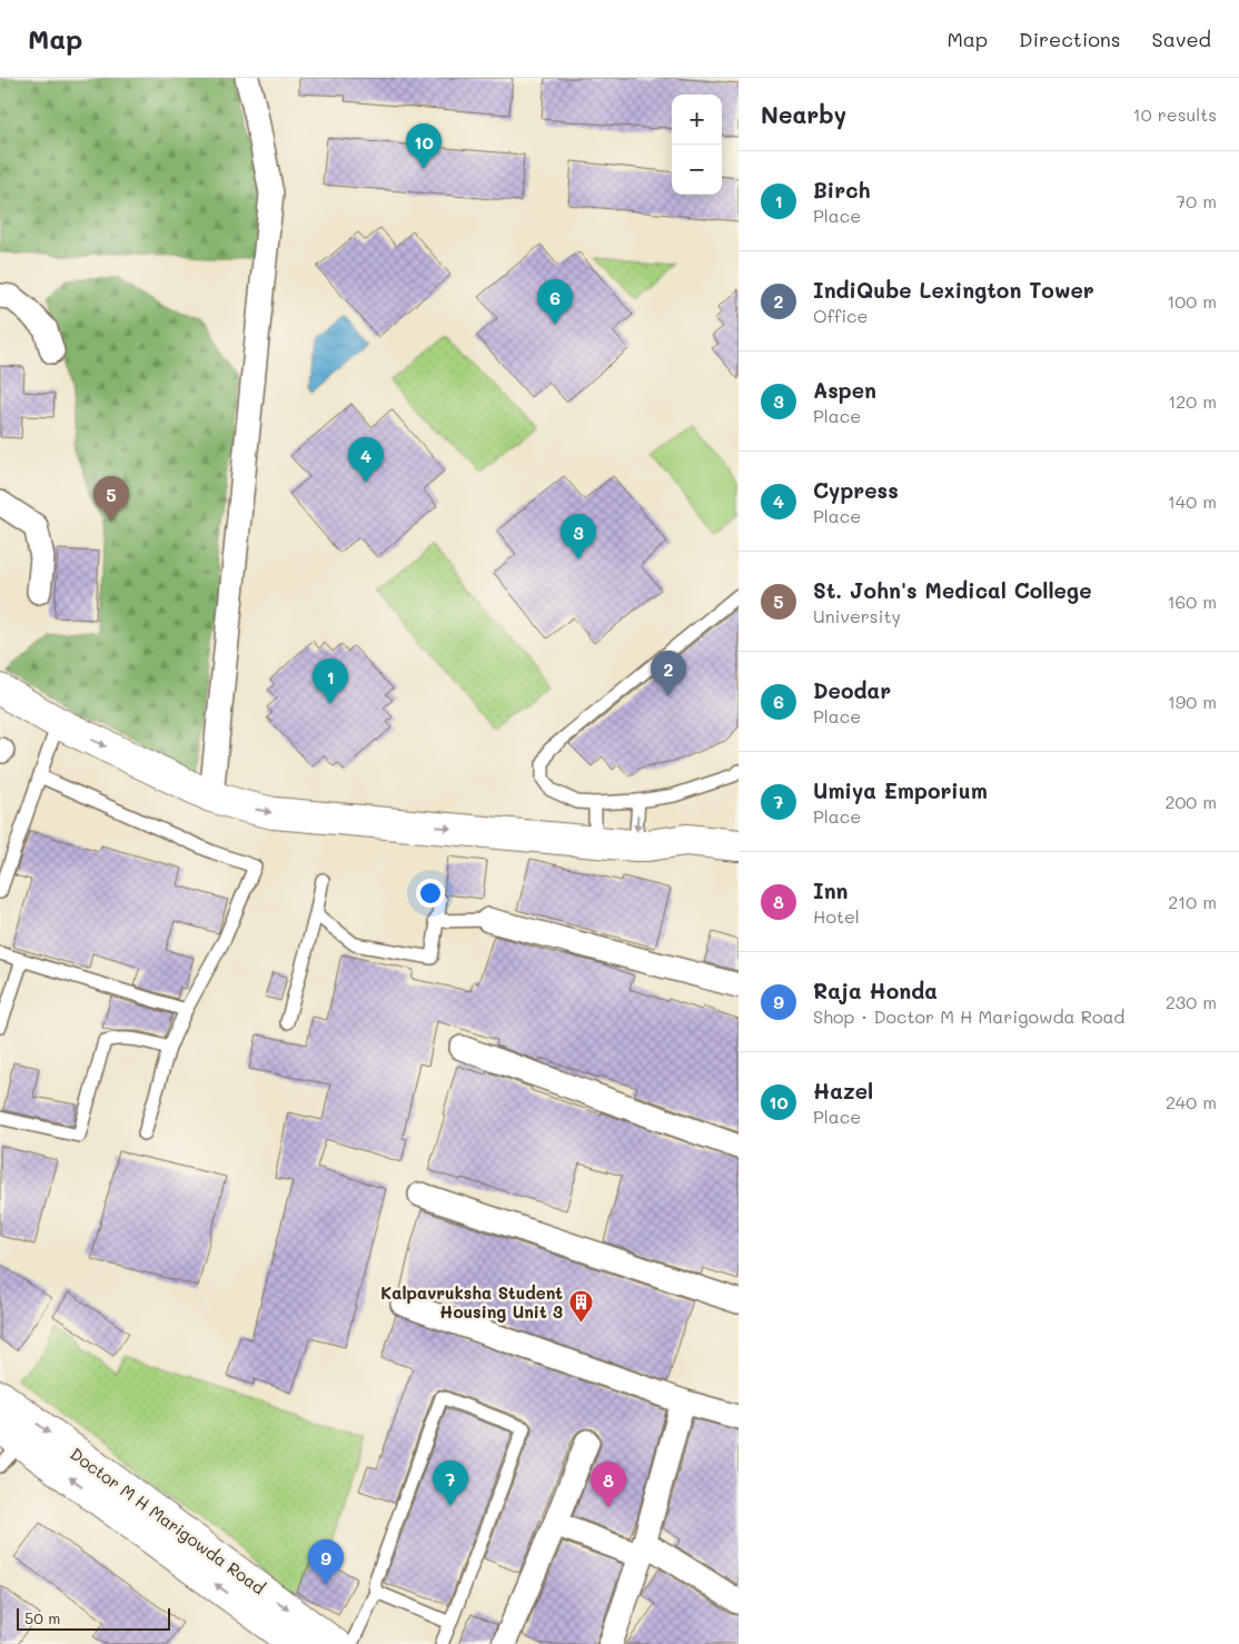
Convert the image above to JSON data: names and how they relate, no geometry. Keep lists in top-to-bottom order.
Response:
{
  "streets": {
    "main road": ["Doctor M H Marigowda Road"]
  },
  "places": {
    "building": ["Kalpavruksha Student Housing Unit 3"]
  },
  "scale_bar": "50 m",
  "page": {
    "header": "Map",
    "nav": ["Map", "Directions", "Saved"],
    "heading": ["Nearby", "10 results"],
    "map_buttons": ["+", "−"],
    "pins": [
      "10",
      "6",
      "4",
      "5",
      "3",
      "2",
      "1",
      "7",
      "8",
      "9"
    ],
    "list": [
      {
        "mark": "1",
        "name": "Birch",
        "note": "Place",
        "value": "70 m"
      },
      {
        "mark": "2",
        "name": "IndiQube Lexington Tower",
        "note": "Office",
        "value": "100 m"
      },
      {
        "mark": "3",
        "name": "Aspen",
        "note": "Place",
        "value": "120 m"
      },
      {
        "mark": "4",
        "name": "Cypress",
        "note": "Place",
        "value": "140 m"
      },
      {
        "mark": "5",
        "name": "St. John's Medical College",
        "note": "University",
        "value": "160 m"
      },
      {
        "mark": "6",
        "name": "Deodar",
        "note": "Place",
        "value": "190 m"
      },
      {
        "mark": "7",
        "name": "Umiya Emporium",
        "note": "Place",
        "value": "200 m"
      },
      {
        "mark": "8",
        "name": "Inn",
        "note": "Hotel",
        "value": "210 m"
      },
      {
        "mark": "9",
        "name": "Raja Honda",
        "note": "Shop · Doctor M H Marigowda Road",
        "value": "230 m"
      },
      {
        "mark": "10",
        "name": "Hazel",
        "note": "Place",
        "value": "240 m"
      }
    ],
    "scale": "50 m"
  }
}
